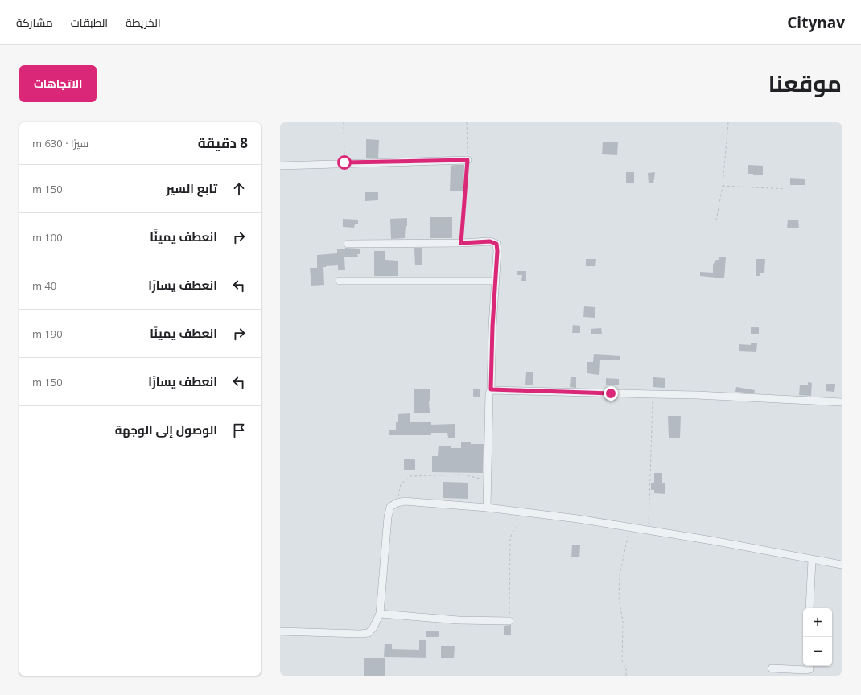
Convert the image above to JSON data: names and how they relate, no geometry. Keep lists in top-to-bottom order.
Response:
{
  "page": {
    "header": "Citynav",
    "nav": ["الخريطة", "الطبقات", "مشاركة"],
    "title": "موقعنا",
    "buttons": "الاتجاهات",
    "heading": ["8 دقيقة", "سيرًا · 630 m"],
    "list": [
      ["تابع السير", "150 m"],
      ["انعطف يمينًا", "100 m"],
      ["انعطف يسارًا", "40 m"],
      ["انعطف يمينًا", "190 m"],
      ["انعطف يسارًا", "150 m"],
      "الوصول إلى الوجهة"
    ],
    "map_buttons": ["+", "−"]
  }
}
